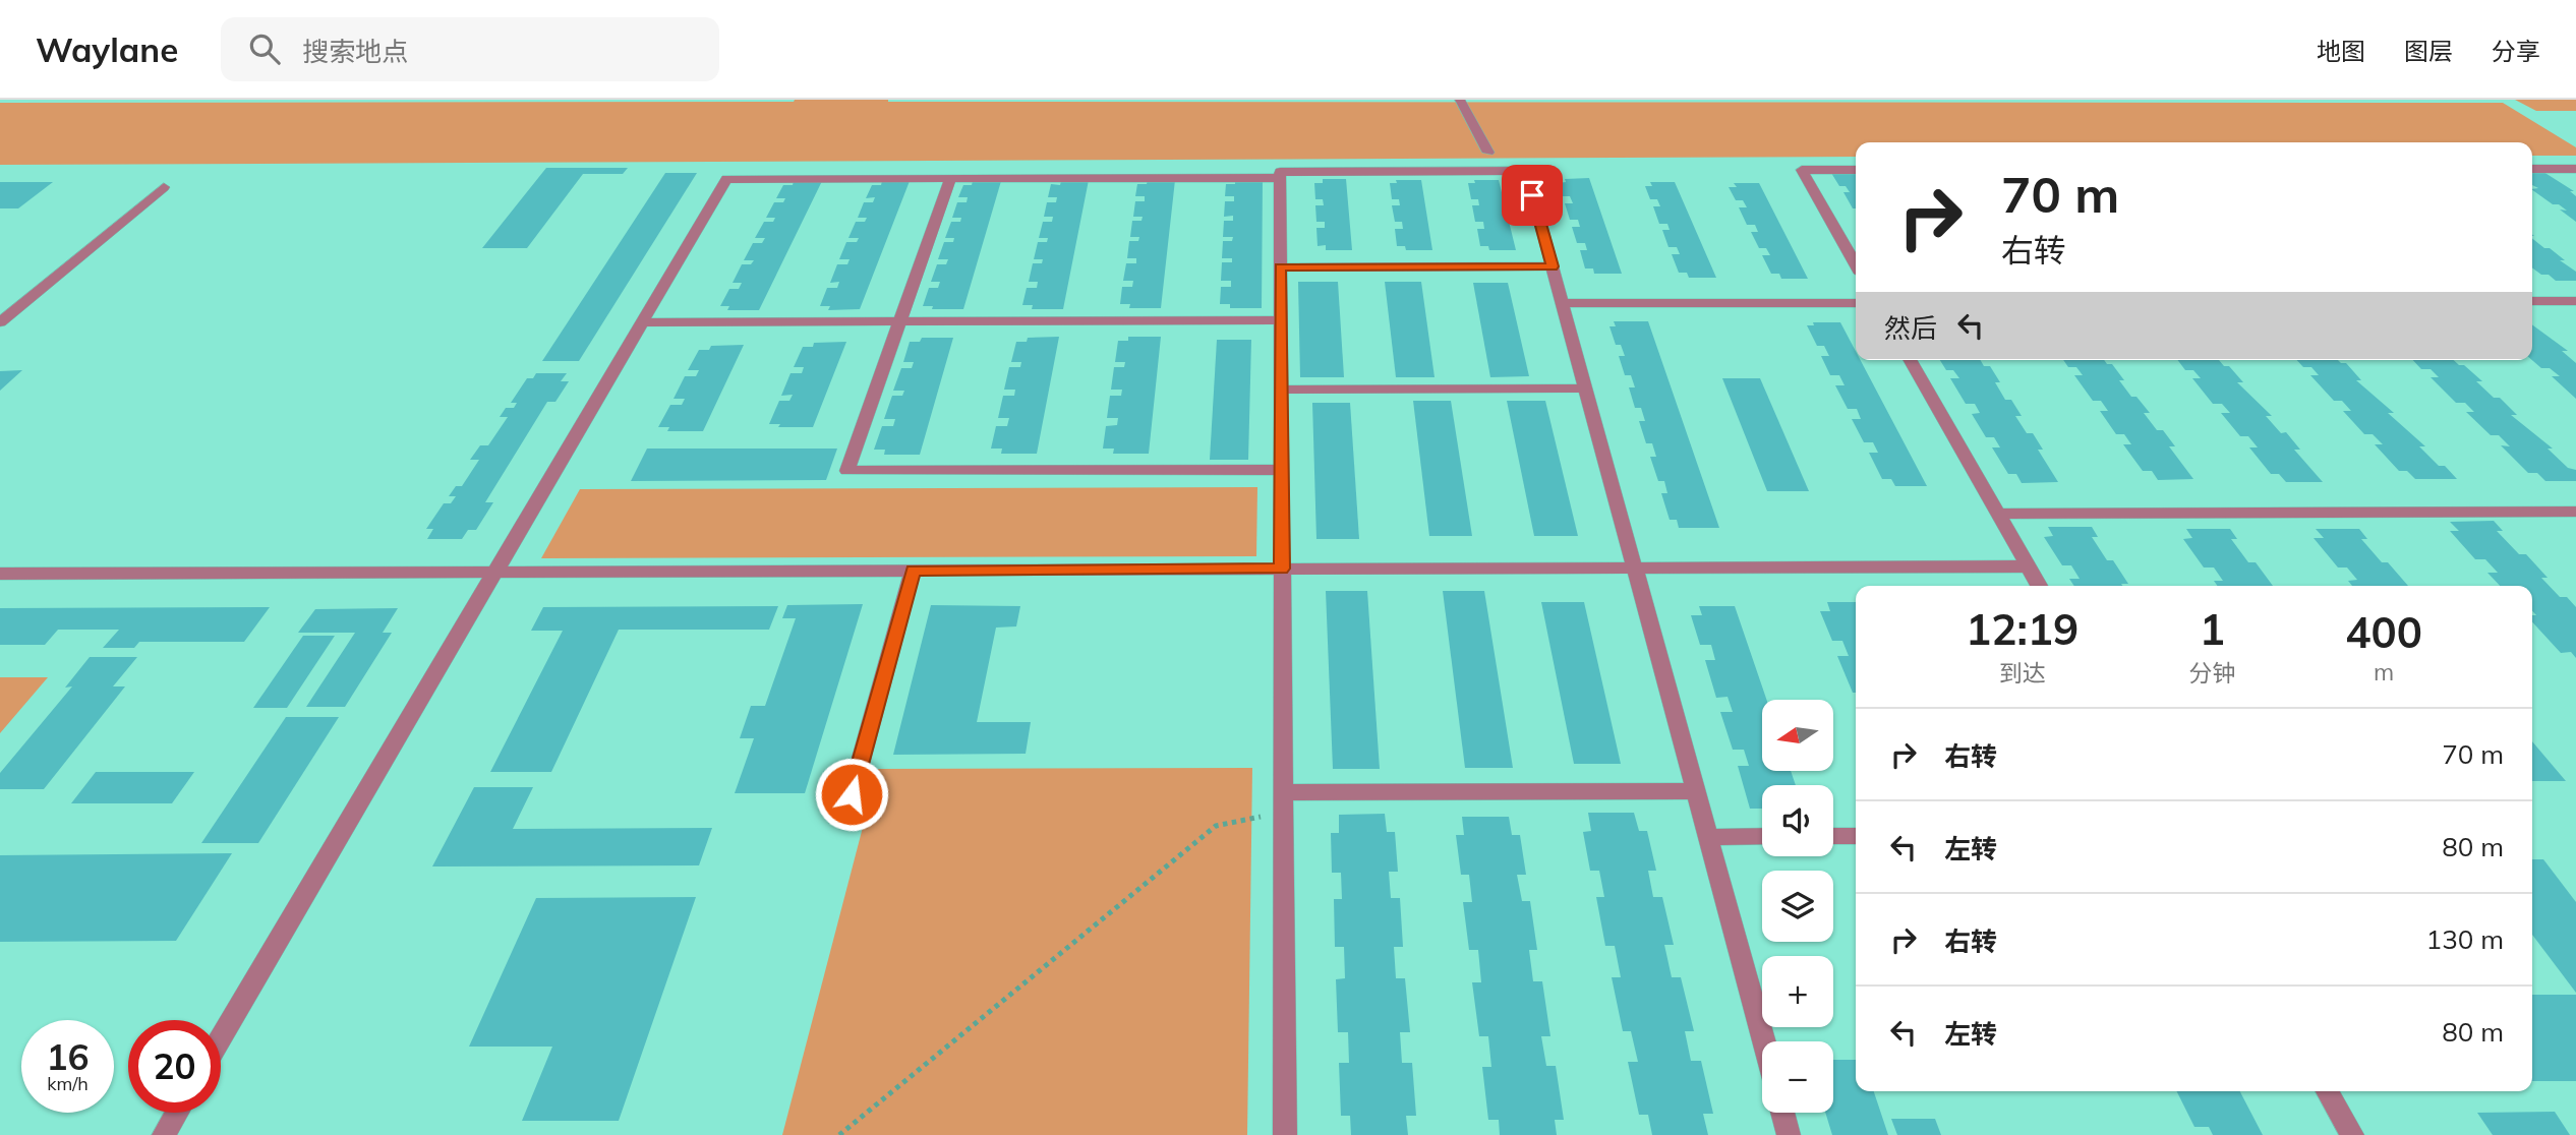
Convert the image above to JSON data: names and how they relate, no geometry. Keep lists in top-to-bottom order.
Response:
{
  "north": "left",
  "page": {
    "header": "Waylane",
    "search": "搜索地点",
    "nav": ["地图", "图层", "分享"],
    "turn": ["70 m", "右转"],
    "then": "然后",
    "eta": [
      "12:19",
      "到达",
      "1",
      "分钟",
      "400",
      "m"
    ],
    "map_buttons": ["+", "−"],
    "list": [
      {
        "name": "右转",
        "value": "70 m"
      },
      {
        "name": "左转",
        "value": "80 m"
      },
      {
        "name": "右转",
        "value": "130 m"
      },
      {
        "name": "左转",
        "value": "80 m"
      }
    ],
    "speed": "16 km/h",
    "limit": "20"
  }
}
